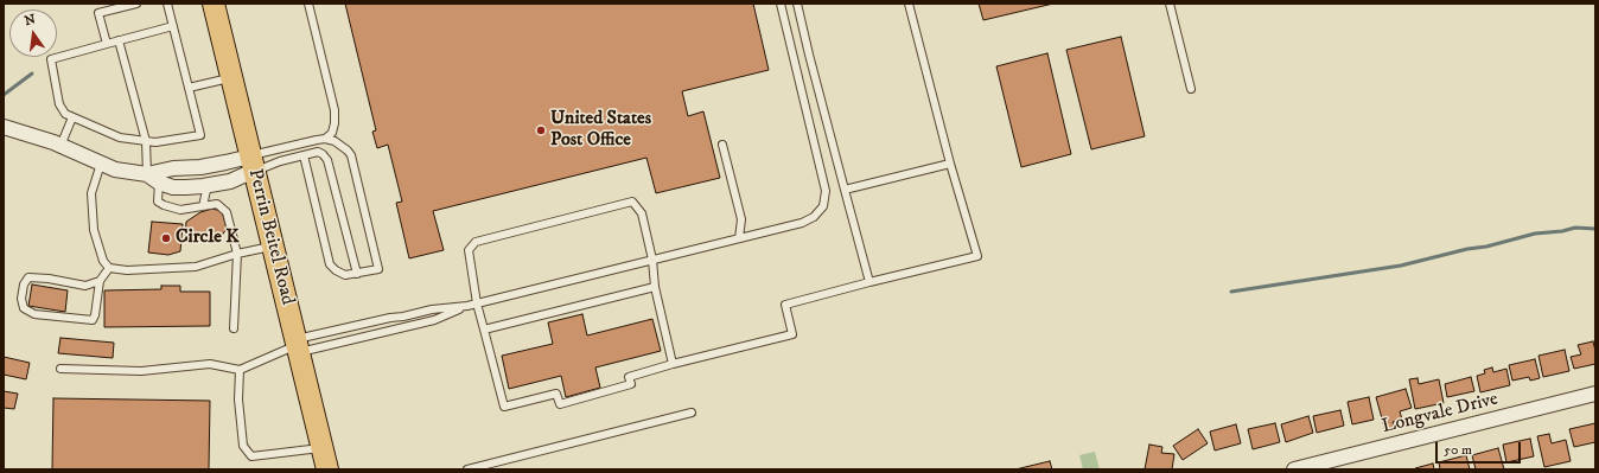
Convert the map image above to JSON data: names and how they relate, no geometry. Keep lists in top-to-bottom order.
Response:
{
  "streets": {
    "main road": ["Perrin Beitel Road"],
    "street": ["Longvale Drive"]
  },
  "places": ["United States Post Office", "Circle K"],
  "scale_bar": "50 m",
  "north": "top"
}
